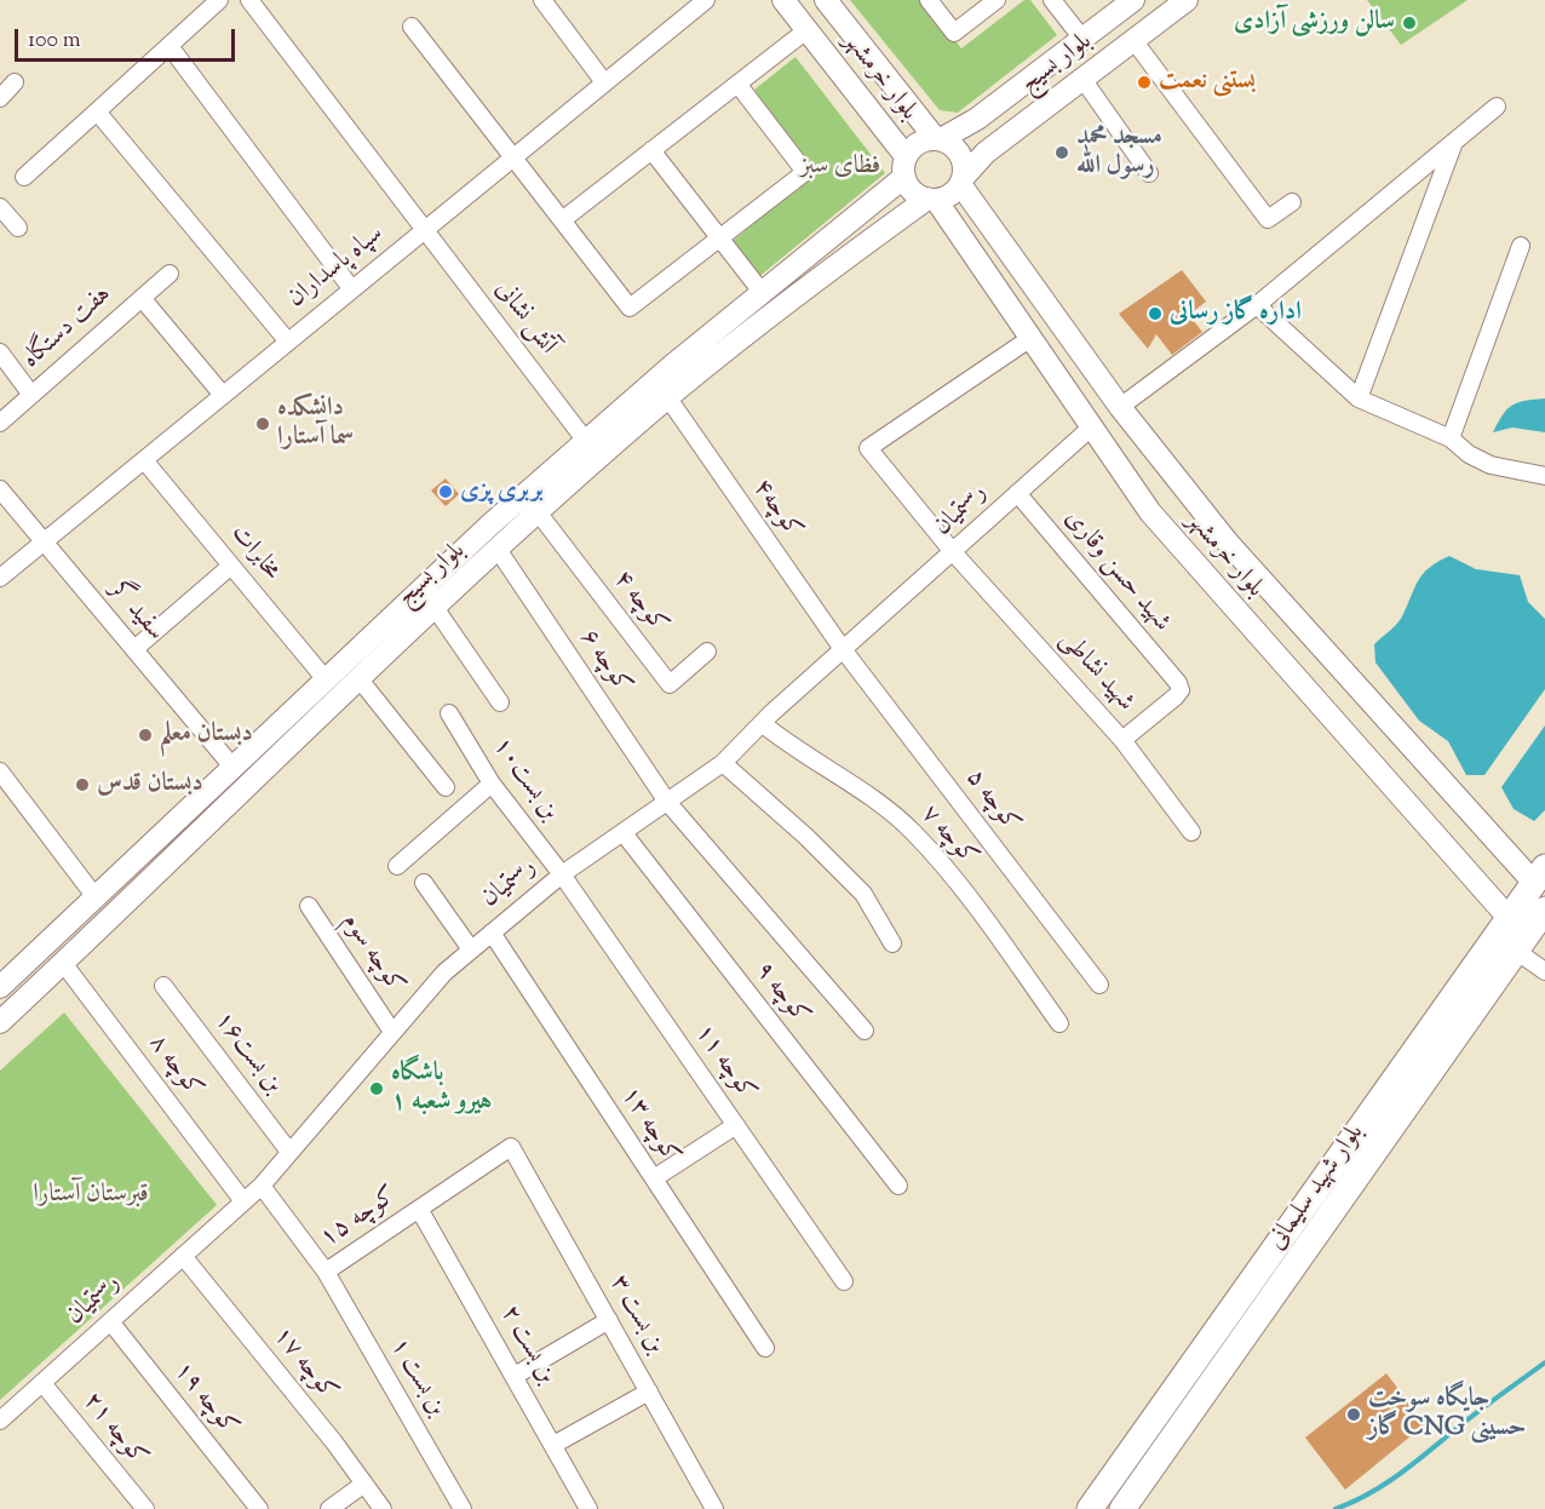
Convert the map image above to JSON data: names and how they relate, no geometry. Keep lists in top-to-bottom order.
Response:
{
  "streets": {
    "highway": ["بلوار شهید سلیمانی"],
    "main road": ["بلوار بسیج", "بلوار خرمشهر"],
    "street": [
      "سپاه پاسداران",
      "آتش نشانی",
      "هفت دستگاه",
      "کوچه۴",
      "رستمیان",
      "مخابرات",
      "شهید حسن وقاری",
      "کوچه ۴",
      "سفید گر",
      "کوچه ۶",
      "شهید نشاطی",
      "بن بست۱۰",
      "کوچه ۵",
      "کوچه ۷",
      "کوچه سوم",
      "کوچه ۹",
      "بن بست۱۶",
      "کوچه ۱۱",
      "کوچه ۸",
      "کوچه ۱۳",
      "کوچه ۱۵",
      "بن بست ۳",
      "بن بست ۲",
      "کوچه ۱۷",
      "بن بست ۱",
      "کوچه ۱۹",
      "کوچه ۲۱"
    ]
  },
  "crossings": [
    ["بلوار بسیج", "بلوار خرمشهر"],
    ["بلوار بسیج", "آتش نشانی"],
    ["بلوار بسیج", "کوچه۴"],
    ["بلوار بسیج", "مخابرات"],
    ["بلوار بسیج", "کوچه ۴"],
    ["بلوار بسیج", "سفید گر"],
    ["بلوار بسیج", "کوچه ۶"],
    ["بلوار بسیج", "کوچه ۸"],
    ["بلوار خرمشهر", "رستمیان"],
    ["بلوار خرمشهر", "شهید نشاطی"],
    ["بلوار خرمشهر", "بلوار شهید سلیمانی"],
    ["سپاه پاسداران", "آتش نشانی"],
    ["سپاه پاسداران", "مخابرات"],
    ["سپاه پاسداران", "سفید گر"],
    ["کوچه۴", "رستمیان"],
    ["کوچه۴", "کوچه ۵"],
    ["رستمیان", "شهید حسن وقاری"],
    ["رستمیان", "کوچه ۶"],
    ["رستمیان", "شهید نشاطی"],
    ["رستمیان", "بن بست۱۰"],
    ["رستمیان", "کوچه ۵"],
    ["رستمیان", "کوچه ۷"],
    ["رستمیان", "کوچه سوم"],
    ["رستمیان", "کوچه ۹"],
    ["رستمیان", "بن بست۱۶"],
    ["رستمیان", "کوچه ۱۱"],
    ["رستمیان", "کوچه ۸"],
    ["رستمیان", "کوچه ۱۳"],
    ["رستمیان", "کوچه ۱۵"],
    ["رستمیان", "کوچه ۱۷"],
    ["رستمیان", "کوچه ۱۹"],
    ["رستمیان", "کوچه ۲۱"],
    ["شهید حسن وقاری", "شهید نشاطی"],
    ["بن بست۱۰", "کوچه ۱۱"],
    ["کوچه ۱۵", "بن بست ۳"],
    ["کوچه ۱۵", "بن بست ۲"],
    ["کوچه ۱۵", "بن بست ۱"]
  ],
  "parks": ["فظای سبز", "قبرستان آستارا"],
  "places": [
    "سالن ورزشی آزادی",
    "بستنی نعمت",
    "مسجد محمد رسول الله",
    "اداره گاز رسانی",
    "دانشکده سما آستارا",
    "بربری پزی",
    "دبستان معلم",
    "دبستان قدس",
    "باشگاه هیرو شعبه ۱",
    "جایگاه سوخت گاز CNG حسینی"
  ],
  "scale_bar": "100 m"
}
